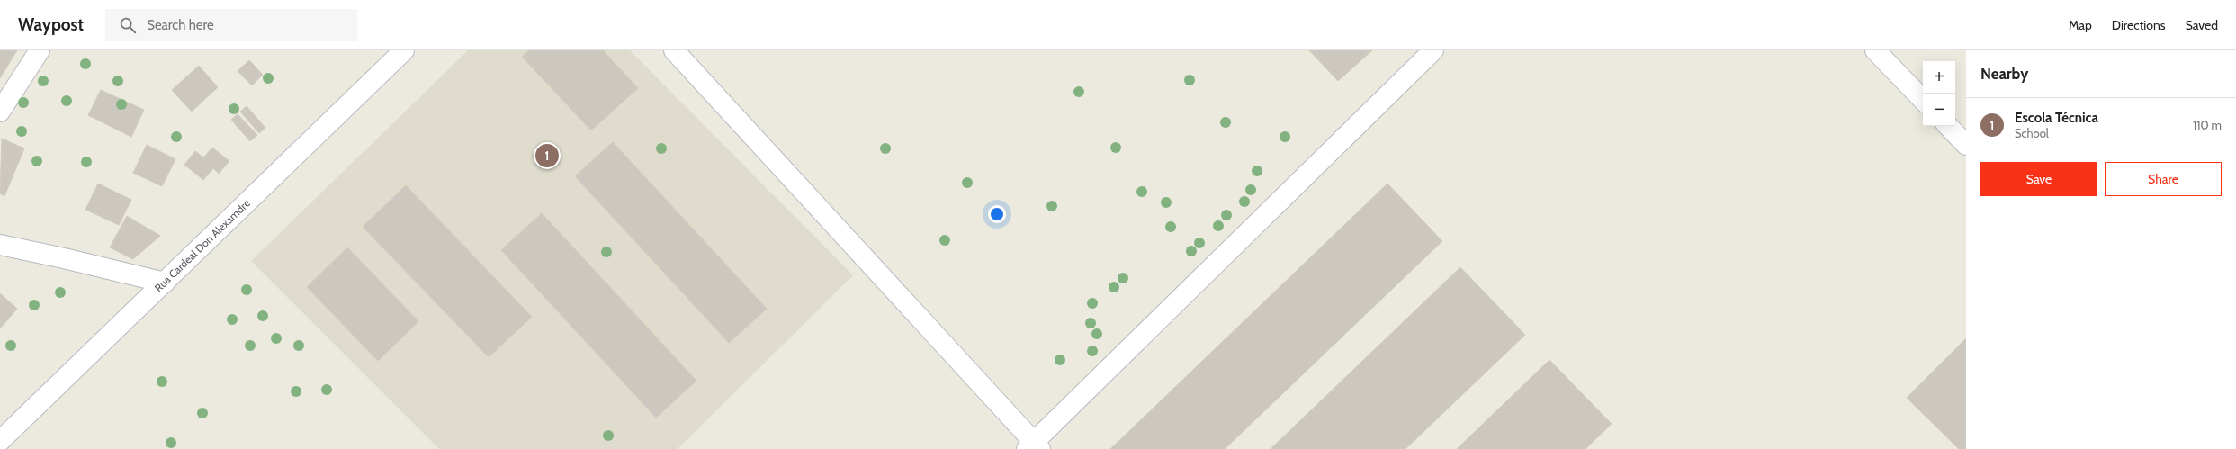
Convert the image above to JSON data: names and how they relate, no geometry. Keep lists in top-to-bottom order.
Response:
{
  "streets": {
    "street": ["Rua Cardeal Don Alexamdre"]
  },
  "page": {
    "header": "Waypost",
    "search": "Search here",
    "nav": ["Map", "Directions", "Saved"],
    "heading": "Nearby",
    "map_buttons": ["+", "−"],
    "list": [
      {
        "mark": "1",
        "name": "Escola Técnica",
        "note": "School",
        "value": "110 m"
      }
    ],
    "pins": "1",
    "buttons": ["Save", "Share"]
  }
}
